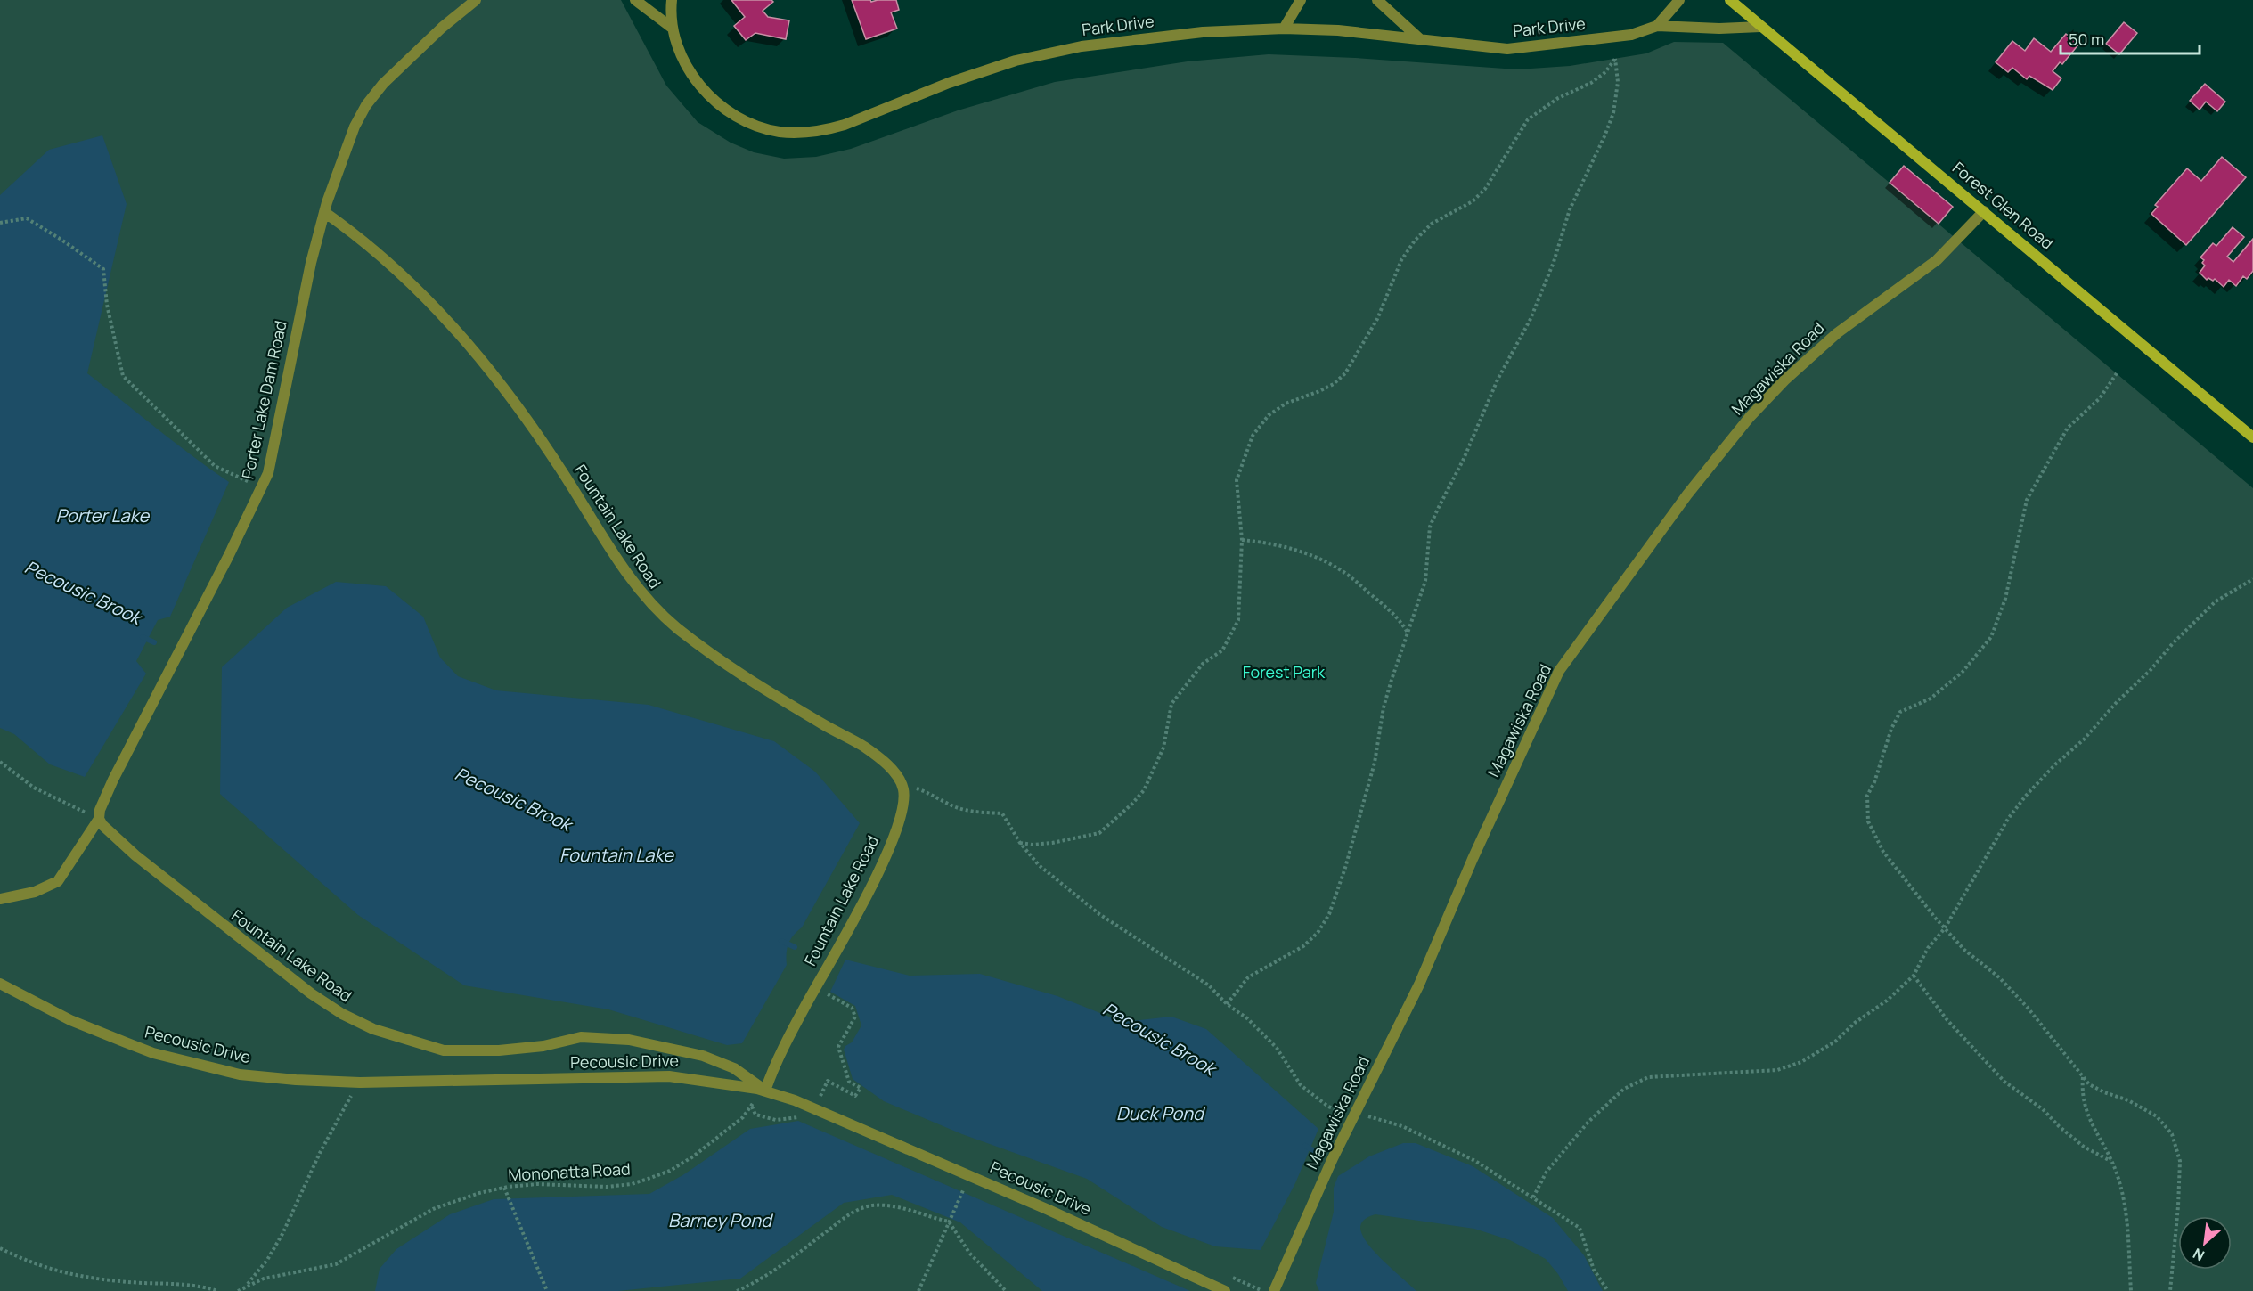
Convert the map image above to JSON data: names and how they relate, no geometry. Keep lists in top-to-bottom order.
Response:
{
  "streets": {
    "street": [
      "Park Drive",
      "Forest Glen Road",
      "Magawiska Road",
      "Porter Lake Dam Road",
      "Fountain Lake Road",
      "Pecousic Drive"
    ],
    "path": ["Mononatta Road"]
  },
  "crossings": [
    ["Park Drive", "Forest Glen Road"],
    ["Forest Glen Road", "Magawiska Road"],
    ["Porter Lake Dam Road", "Fountain Lake Road"],
    ["Fountain Lake Road", "Pecousic Drive"],
    ["Fountain Lake Road", "Mononatta Road"],
    ["Pecousic Drive", "Mononatta Road"]
  ],
  "water": [
    "Porter Lake",
    "Pecousic Brook",
    "Fountain Lake",
    "Duck Pond",
    "Barney Pond"
  ],
  "parks": ["Forest Park"],
  "scale_bar": "50 m",
  "north": "bottom left"
}
